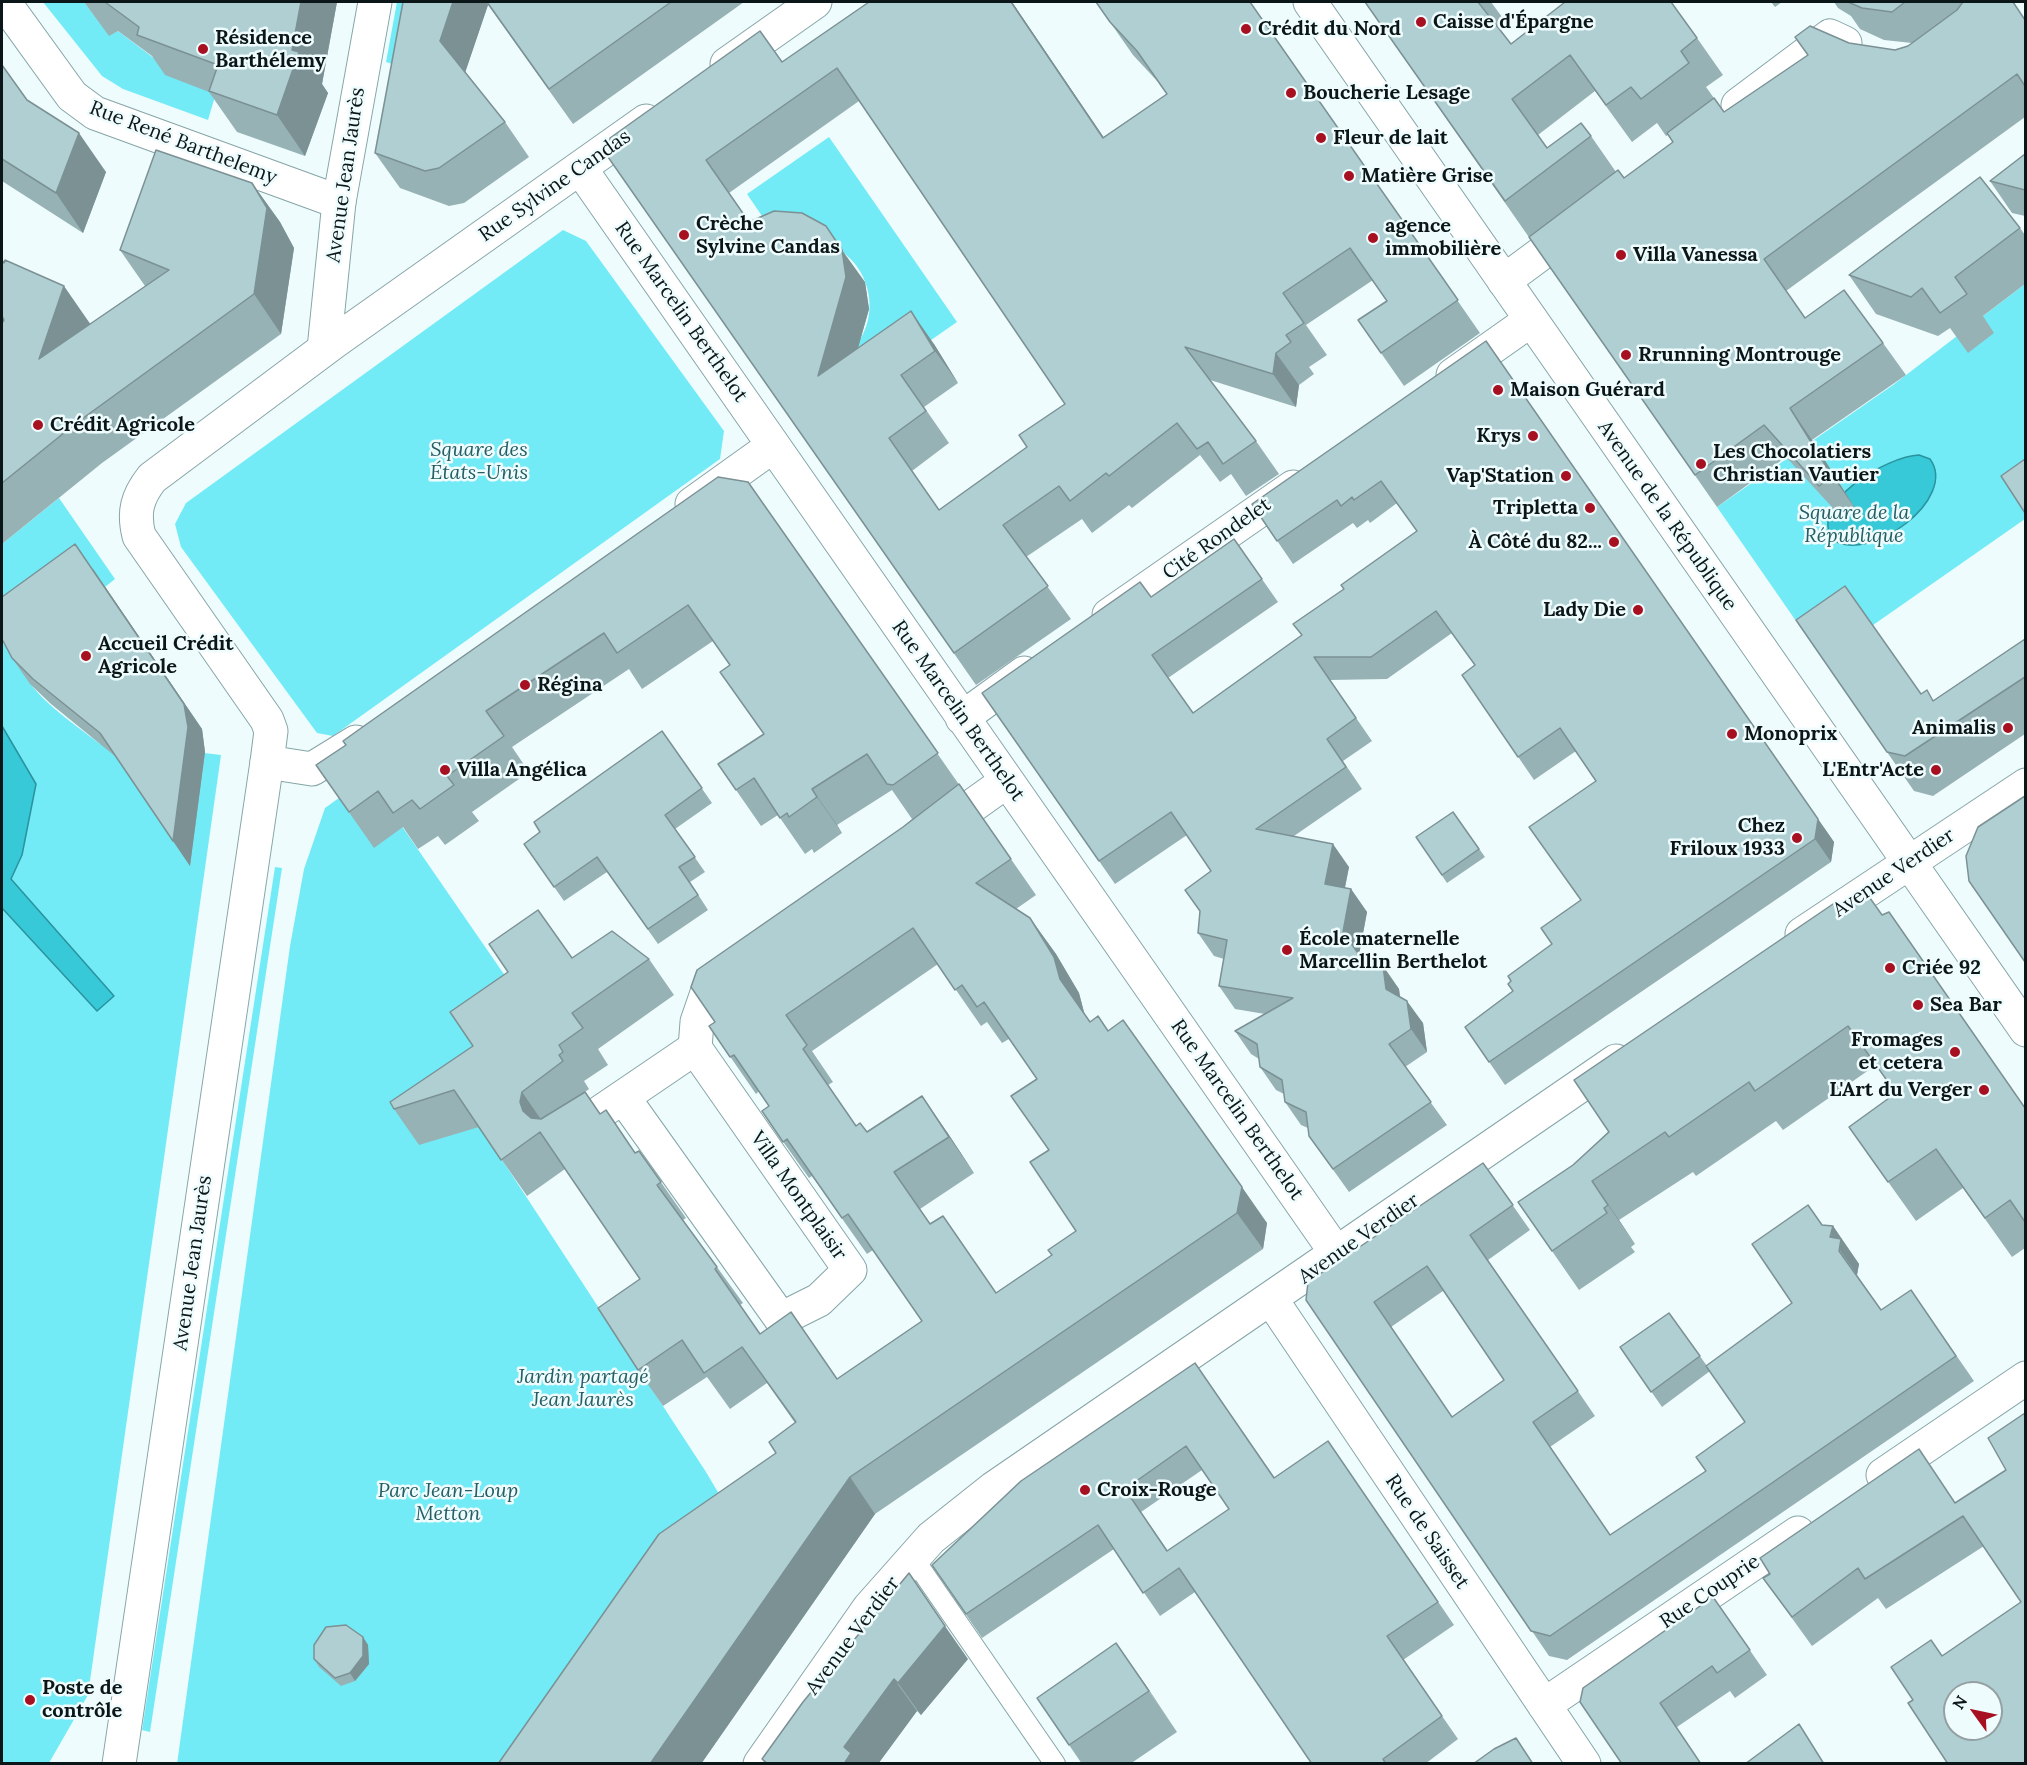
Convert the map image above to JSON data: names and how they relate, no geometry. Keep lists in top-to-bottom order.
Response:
{
  "streets": {
    "street": [
      "Rue René Barthelemy",
      "Avenue Jean Jaurès",
      "Rue Sylvine Candas",
      "Rue Marcelin Berthelot",
      "Avenue de la République",
      "Cité Rondelet",
      "Avenue Verdier",
      "Villa Montplaisir",
      "Rue de Saisset",
      "Rue Couprie"
    ]
  },
  "crossings": [
    ["Rue René Barthelemy", "Avenue Jean Jaurès"],
    ["Avenue Jean Jaurès", "Rue Sylvine Candas"],
    ["Rue Sylvine Candas", "Rue Marcelin Berthelot"],
    ["Rue Marcelin Berthelot", "Avenue Verdier"],
    ["Avenue de la République", "Avenue Verdier"],
    ["Avenue Verdier", "Rue de Saisset"],
    ["Rue de Saisset", "Rue Couprie"]
  ],
  "parks": [
    "Square des États-Unis",
    "Square de la République",
    "Jardin partagé Jean Jaurès",
    "Parc Jean-Loup Metton"
  ],
  "places": [
    "Caisse d'Épargne",
    "Crédit du Nord",
    "Résidence Barthélemy",
    "Boucherie Lesage",
    "Fleur de lait",
    "Matière Grise",
    "Crèche Sylvine Candas",
    "agence immobilière",
    "Villa Vanessa",
    "Rrunning Montrouge",
    "Maison Guérard",
    "Crédit Agricole",
    "Krys",
    "Les Chocolatiers Christian Vautier",
    "Vap'Station",
    "Tripletta",
    "À Côté du 82...",
    "Lady Die",
    "Accueil Crédit Agricole",
    "Régina",
    "Animalis",
    "Monoprix",
    "Villa Angélica",
    "L'Entr'Acte",
    "Chez Friloux 1933",
    "École maternelle Marcellin Berthelot",
    "Criée 92",
    "Sea Bar",
    "Fromages et cetera",
    "L'Art du Verger",
    "Croix-Rouge",
    "Poste de contrôle"
  ],
  "north": "top left"
}
